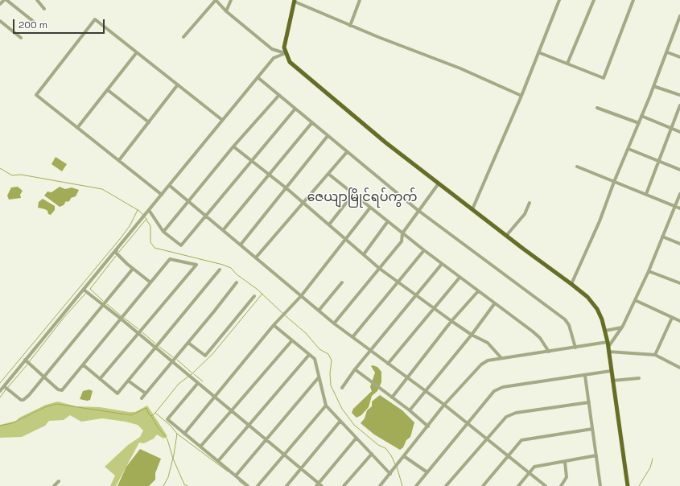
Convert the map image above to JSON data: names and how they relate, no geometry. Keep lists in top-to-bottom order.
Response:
{
  "districts": ["ဇေယျာမြိုင်ရပ်ကွက်"],
  "scale_bar": "200 m"
}
